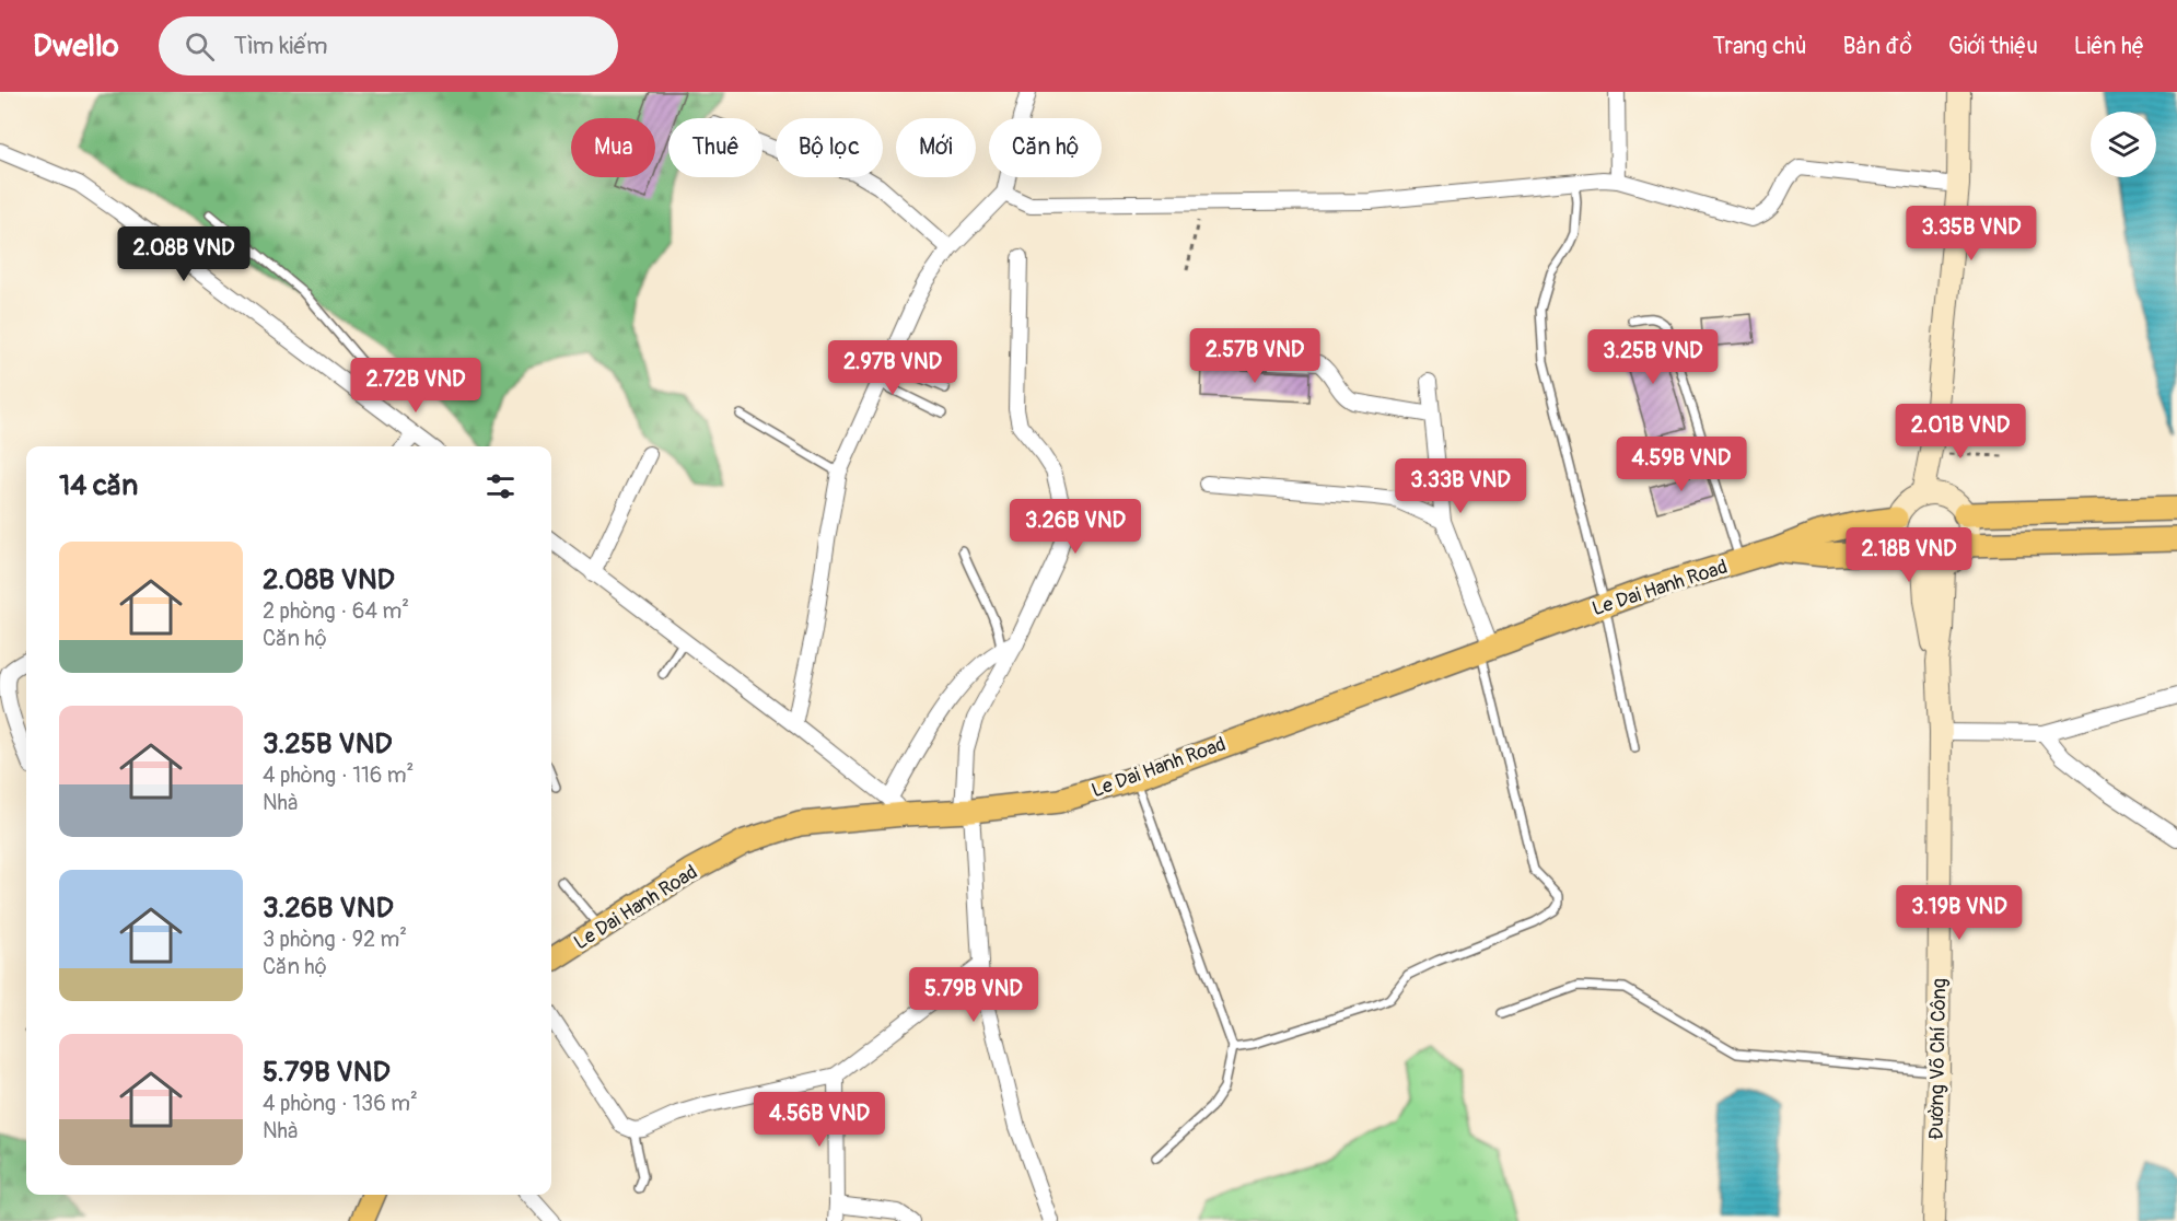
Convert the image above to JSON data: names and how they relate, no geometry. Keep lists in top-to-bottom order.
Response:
{
  "streets": {
    "main road": ["Le Dai Hanh Road", "Đường Võ Chí Công"]
  },
  "crossings": [
    ["Le Dai Hanh Road", "Đường Võ Chí Công"]
  ],
  "page": {
    "header": "Dwello",
    "search": "Tìm kiếm",
    "nav": [
      "Trang chủ",
      "Bản đồ",
      "Giới thiệu",
      "Liên hệ"
    ],
    "chip": [
      "Mua",
      "Thuê",
      "Bộ lọc",
      "Mới",
      "Căn hộ"
    ],
    "price": [
      "3.35B VND",
      "2.08B VND",
      "2.57B VND",
      "3.25B VND",
      "2.97B VND",
      "2.72B VND",
      "2.01B VND",
      "4.59B VND",
      "3.33B VND",
      "3.26B VND",
      "2.18B VND",
      "3.19B VND",
      "5.79B VND",
      "4.56B VND"
    ],
    "heading": "14 căn",
    "list": [
      {
        "name": "2.08B VND",
        "note": "2 phòng · 64 m² · Căn hộ"
      },
      {
        "name": "3.25B VND",
        "note": "4 phòng · 116 m² · Nhà"
      },
      {
        "name": "3.26B VND",
        "note": "3 phòng · 92 m² · Căn hộ"
      },
      {
        "name": "5.79B VND",
        "note": "4 phòng · 136 m² · Nhà"
      }
    ]
  }
}
